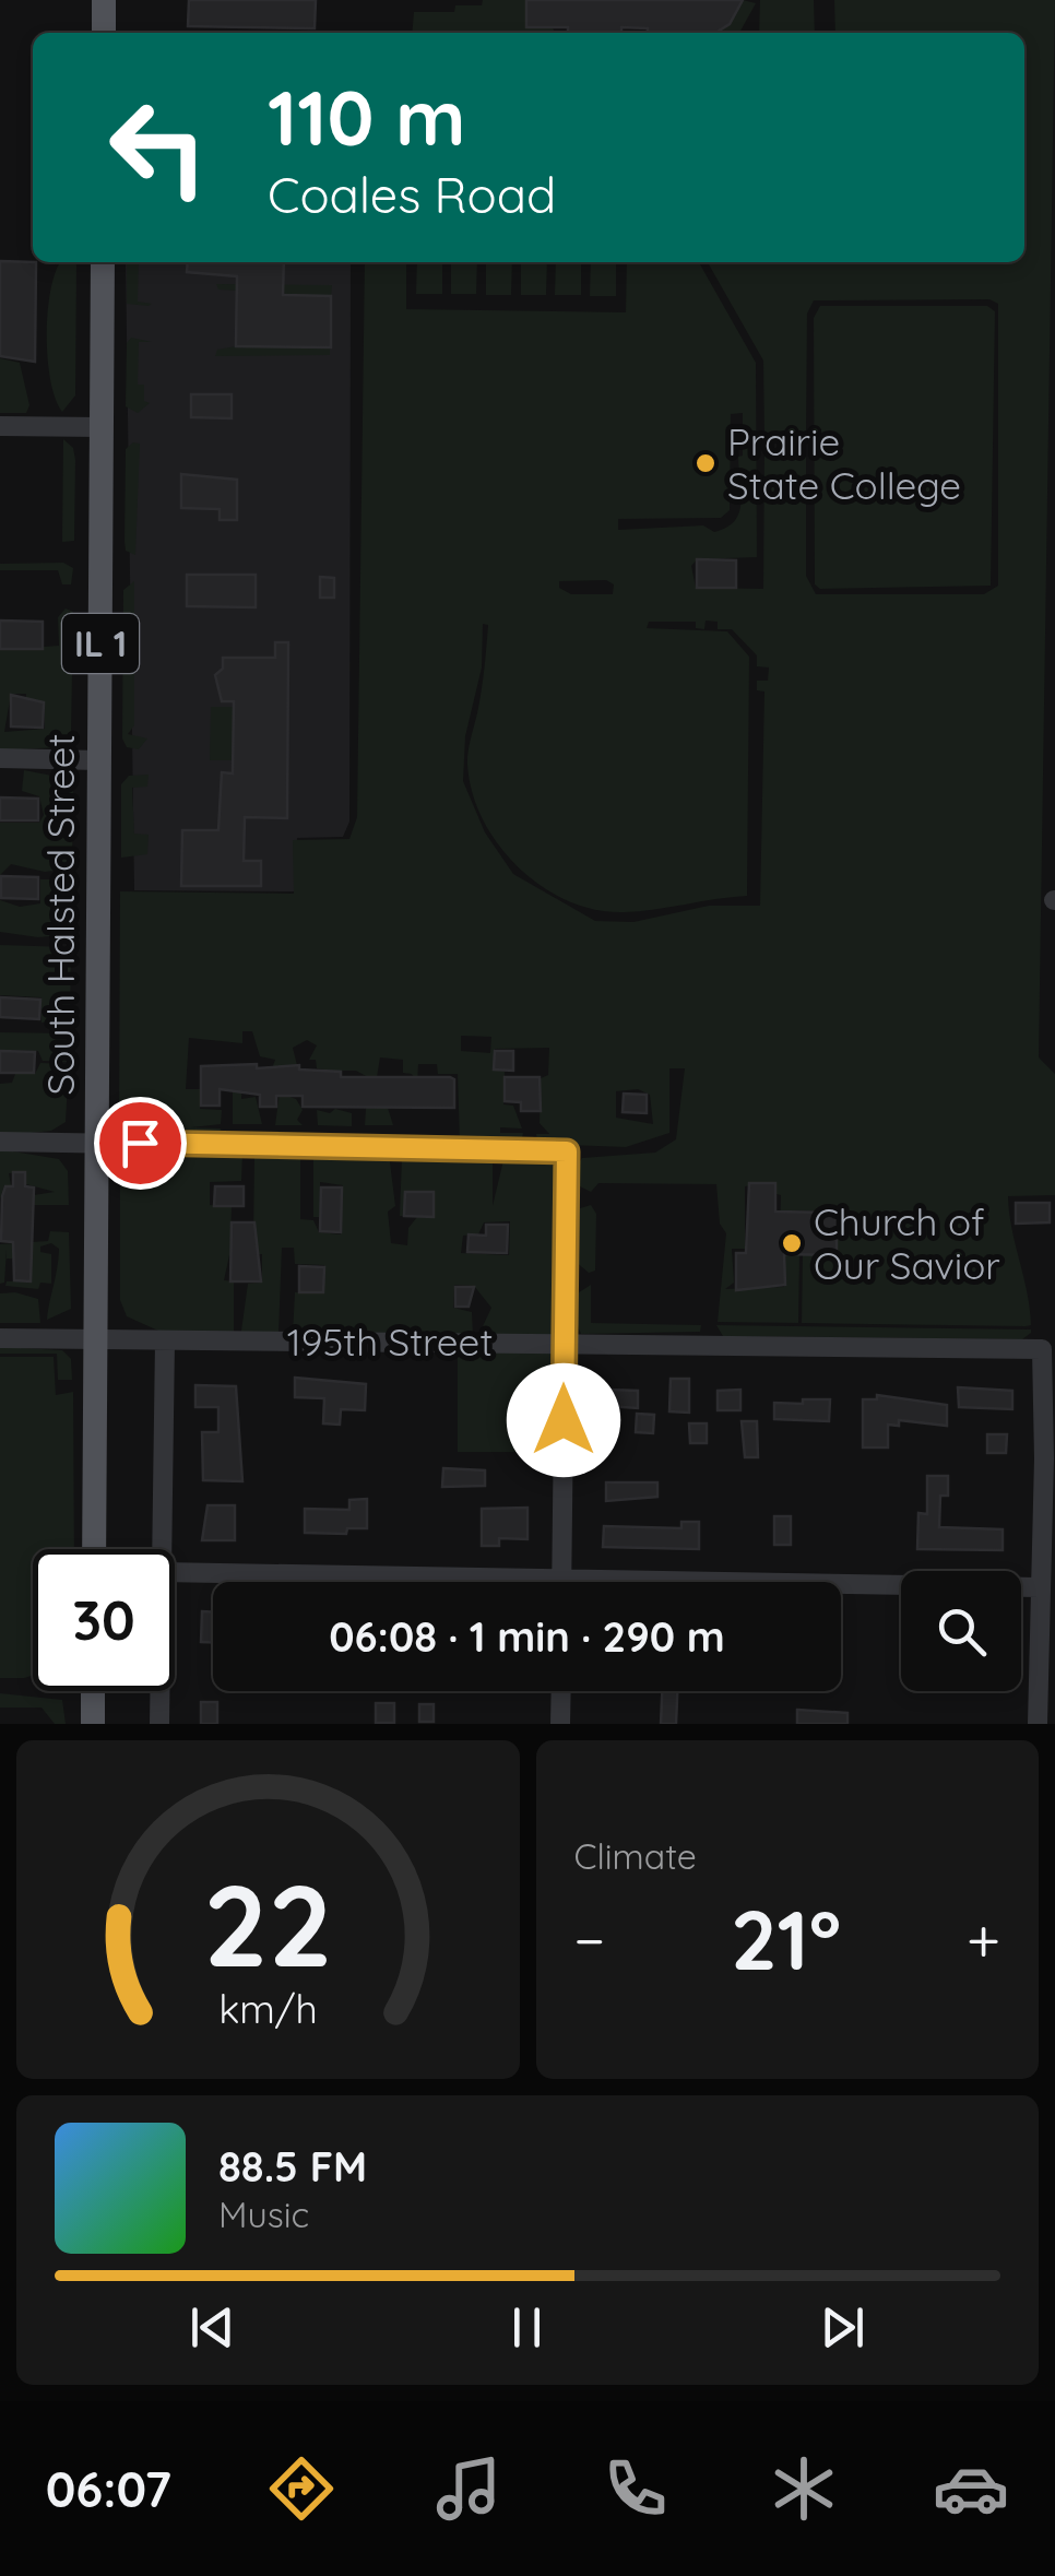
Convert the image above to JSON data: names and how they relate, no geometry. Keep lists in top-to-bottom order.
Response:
{
  "streets": {
    "main road": ["IL 1", "South Halsted Street"],
    "street": ["195th Street"]
  },
  "crossings": [
    ["South Halsted Street", "195th Street"]
  ],
  "places": ["Prairie State College", "Church of Our Savior"],
  "page": {
    "turn": ["110 m", "Coales Road"],
    "limit": "30",
    "trip": "06:08 · 1 min · 290 m",
    "tile": "Climate",
    "heat": ["−", "21°", "+"],
    "song": ["88.5 FM", "Music"],
    "tabs": "06:07",
    "gauge": ["22", "km/h"]
  }
}
